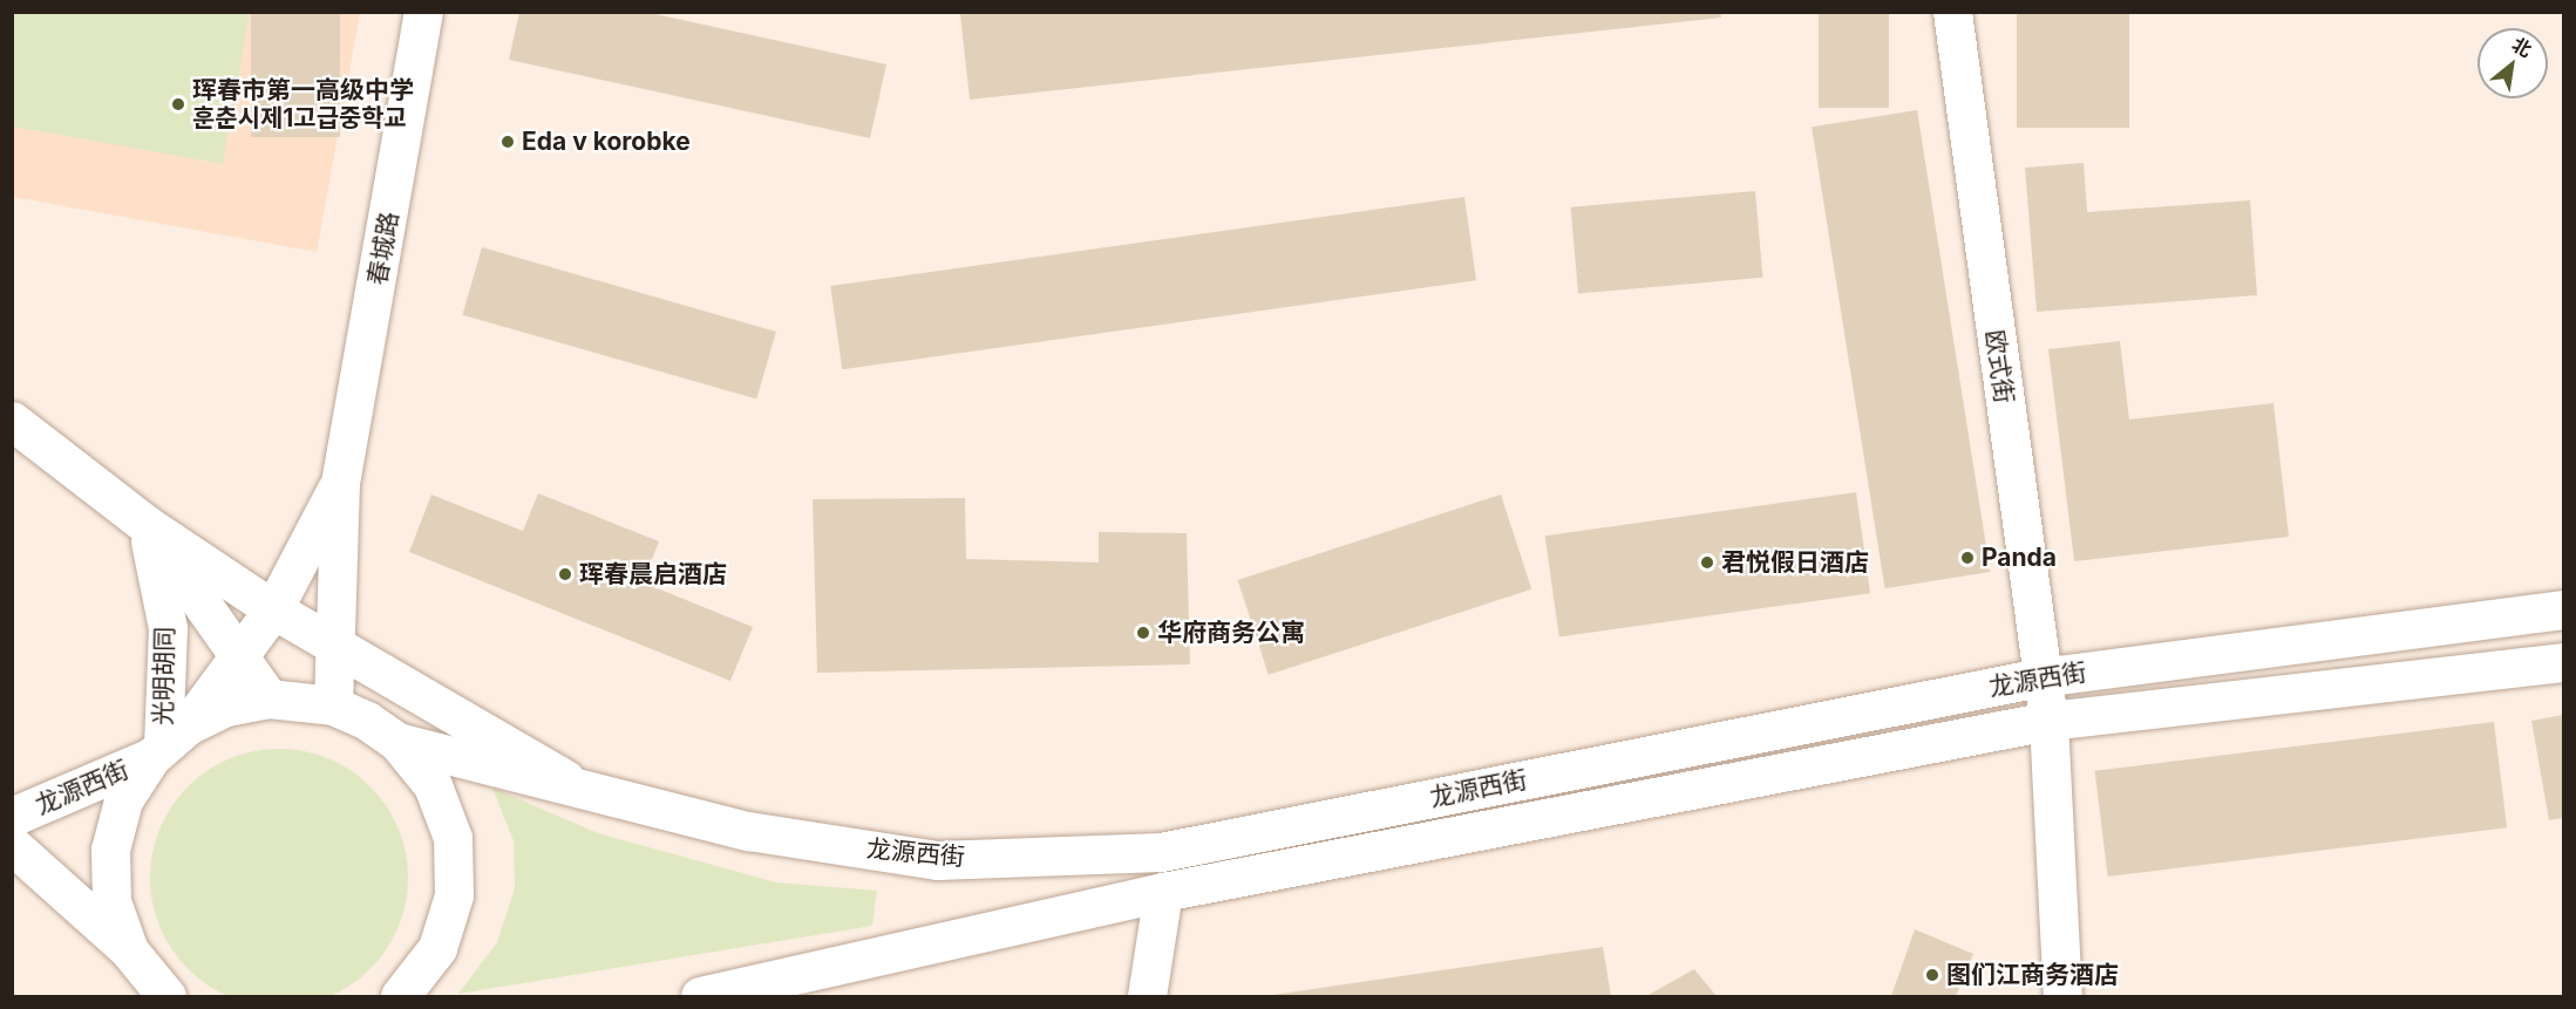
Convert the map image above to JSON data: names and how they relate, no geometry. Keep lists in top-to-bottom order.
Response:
{
  "streets": {
    "main road": [
      "春城路",
      "欧式街",
      "光明胡同",
      "龙源西街"
    ]
  },
  "crossings": [
    ["欧式街", "龙源西街"],
    ["光明胡同", "龙源西街"]
  ],
  "places": [
    "珲春市第一高级中学 훈춘시제1고급중학교",
    "Eda v korobke",
    "Panda",
    "君悦假日酒店",
    "珲春晨启酒店",
    "华府商务公寓",
    "图们江商务酒店"
  ],
  "north": "top right"
}
